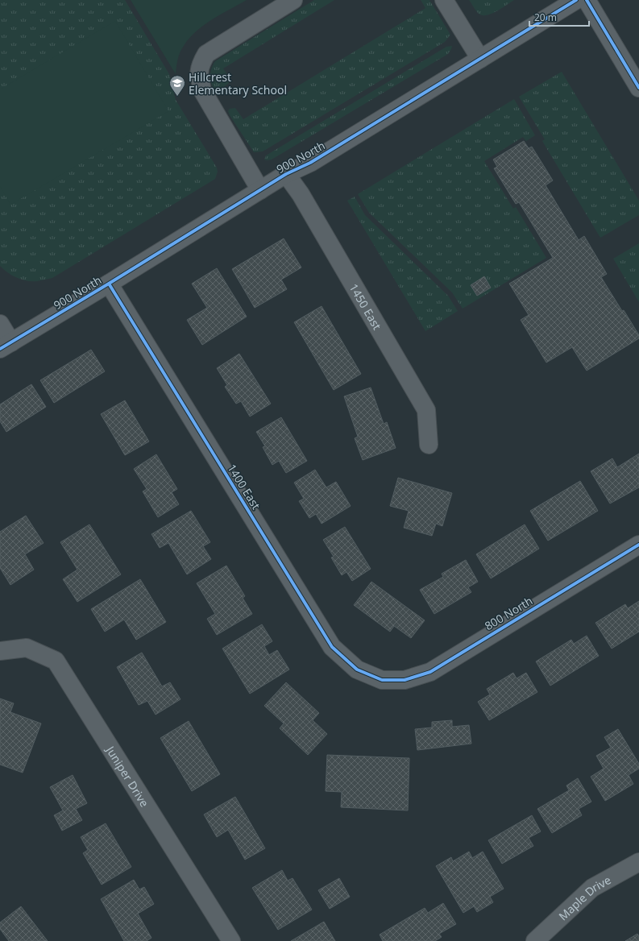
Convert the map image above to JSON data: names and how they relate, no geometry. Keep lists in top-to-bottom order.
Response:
{
  "streets": {
    "street": [
      "900 North",
      "1450 East",
      "1400 East",
      "800 North",
      "Juniper Drive",
      "Maple Drive"
    ]
  },
  "crossings": [
    ["900 North", "1450 East"],
    ["900 North", "1400 East"],
    ["1400 East", "800 North"]
  ],
  "places": {
    "school or university": ["Hillcrest Elementary School"]
  },
  "scale_bar": "20 m"
}
